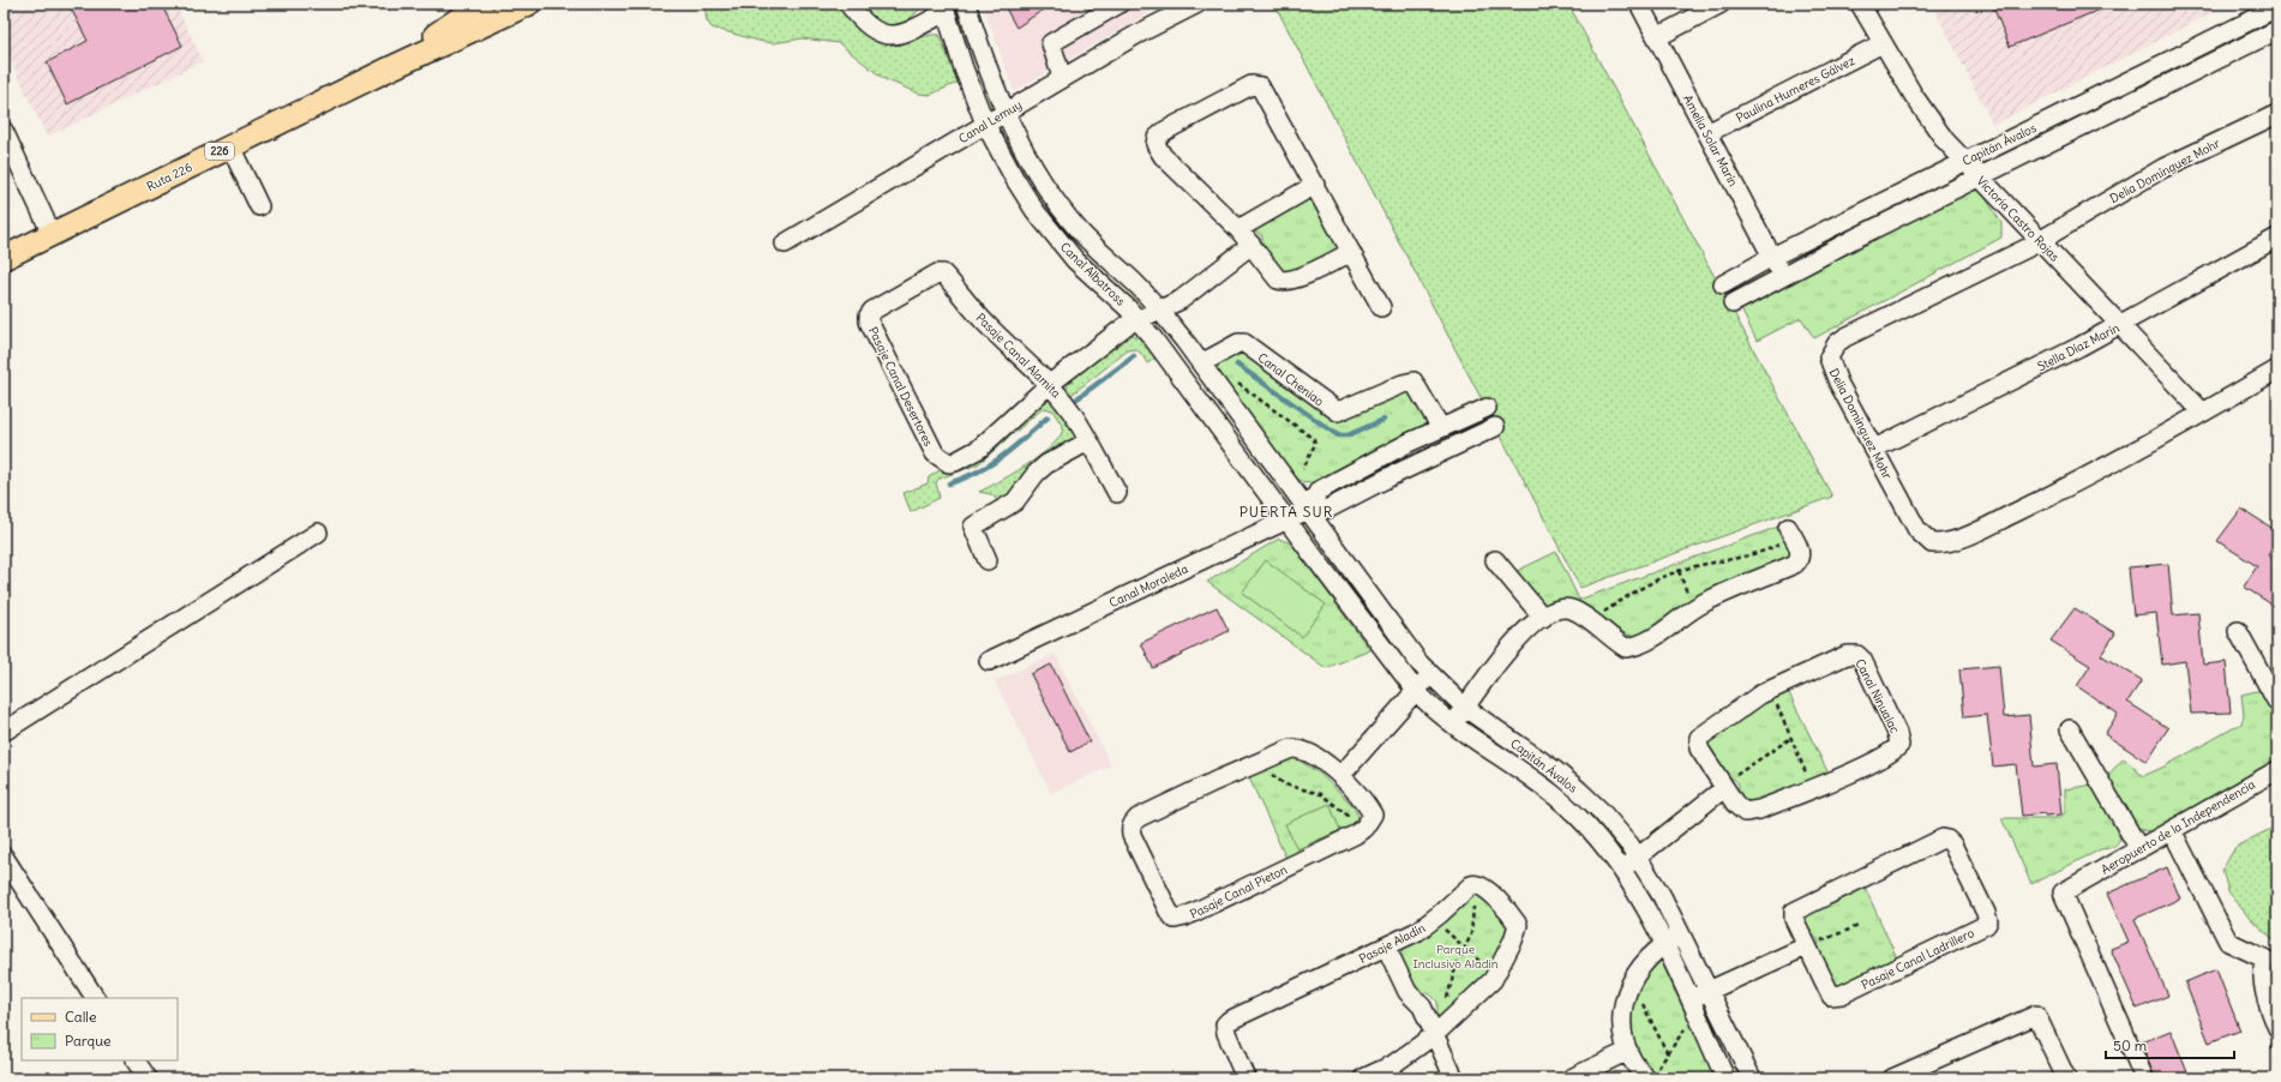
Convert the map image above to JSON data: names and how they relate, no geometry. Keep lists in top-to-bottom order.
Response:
{
  "streets": {
    "main road": ["226", "Ruta 226"],
    "street": [
      "Paulina Humeres Gálvez",
      "Canal Lemuy",
      "Amelia Solar Marín",
      "Capitán Ávalos",
      "Delia Domínguez Mohr",
      "Victoria Castro Rojas",
      "Canal Albatross",
      "Stella Díaz Marín",
      "Pasaje Canal Alamita",
      "Canal Cheniao",
      "Pasaje Canal Desertores",
      "Canal Moraleda",
      "Canal Ninualac",
      "Aeropuerto de la Independencia",
      "Pasaje Canal Pieton",
      "Pasaje Aladín",
      "Pasaje Canal Ladrillero"
    ]
  },
  "crossings": [
    ["Paulina Humeres Gálvez", "Amelia Solar Marín"],
    ["Paulina Humeres Gálvez", "Victoria Castro Rojas"],
    ["Canal Lemuy", "Canal Albatross"],
    ["Amelia Solar Marín", "Capitán Ávalos"],
    ["Capitán Ávalos", "Victoria Castro Rojas"],
    ["Capitán Ávalos", "Canal Albatross"],
    ["Capitán Ávalos", "Canal Moraleda"],
    ["Delia Domínguez Mohr", "Victoria Castro Rojas"],
    ["Delia Domínguez Mohr", "Stella Díaz Marín"],
    ["Victoria Castro Rojas", "Stella Díaz Marín"],
    ["Canal Albatross", "Canal Cheniao"],
    ["Canal Albatross", "Canal Moraleda"],
    ["Pasaje Canal Alamita", "Pasaje Canal Desertores"]
  ],
  "districts": ["PUERTA SUR"],
  "parks": ["Parque Inclusivo Aladín"],
  "legend": ["Calle", "Parque"],
  "scale_bar": "50 m"
}
